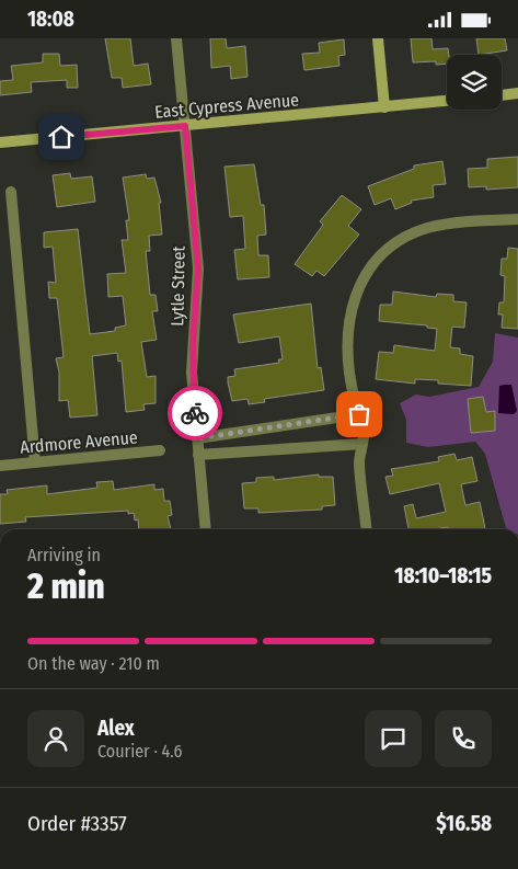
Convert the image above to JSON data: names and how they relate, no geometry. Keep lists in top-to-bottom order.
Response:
{
  "streets": {
    "main road": ["East Cypress Avenue"],
    "street": ["Lytle Street", "Ardmore Avenue"]
  },
  "crossings": [
    ["East Cypress Avenue", "Lytle Street"]
  ],
  "page": {
    "status": "18:08",
    "heading": ["2 min", "Arriving in", "18:10–18:15"],
    "panel": [
      "Alex",
      "Courier · 4.6",
      "Order #3357",
      "$16.58"
    ],
    "bar": "On the way · 210 m"
  }
}
